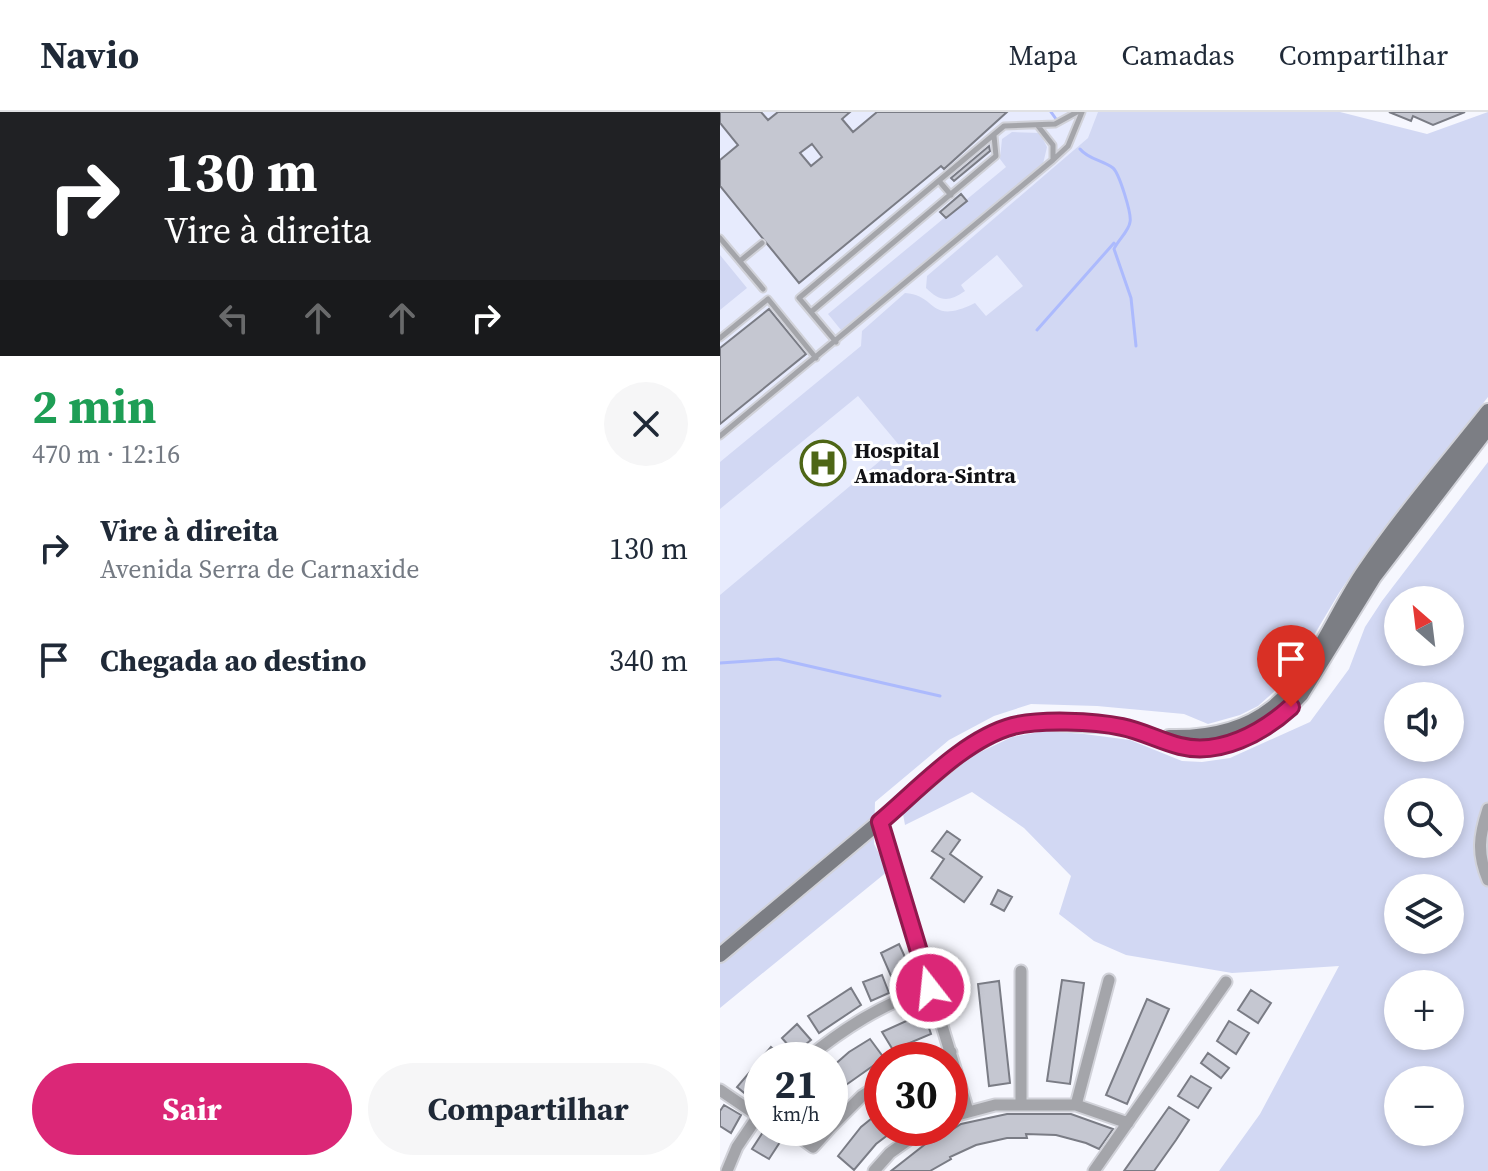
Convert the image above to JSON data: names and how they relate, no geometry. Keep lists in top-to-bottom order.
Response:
{
  "places": {
    "hospital": ["Hospital Amadora-Sintra"]
  },
  "north": "top left",
  "page": {
    "header": "Navio",
    "nav": ["Mapa", "Camadas", "Compartilhar"],
    "turn": ["130 m", "Vire à direita"],
    "heading": ["2 min", "470 m · 12:16"],
    "list": [
      {
        "name": "Vire à direita",
        "note": "Avenida Serra de Carnaxide",
        "value": "130 m"
      },
      {
        "name": "Chegada ao destino",
        "value": "340 m"
      }
    ],
    "map_buttons": ["+", "−"],
    "speed": "21 km/h",
    "limit": "30",
    "buttons": ["Sair", "Compartilhar"]
  }
}
